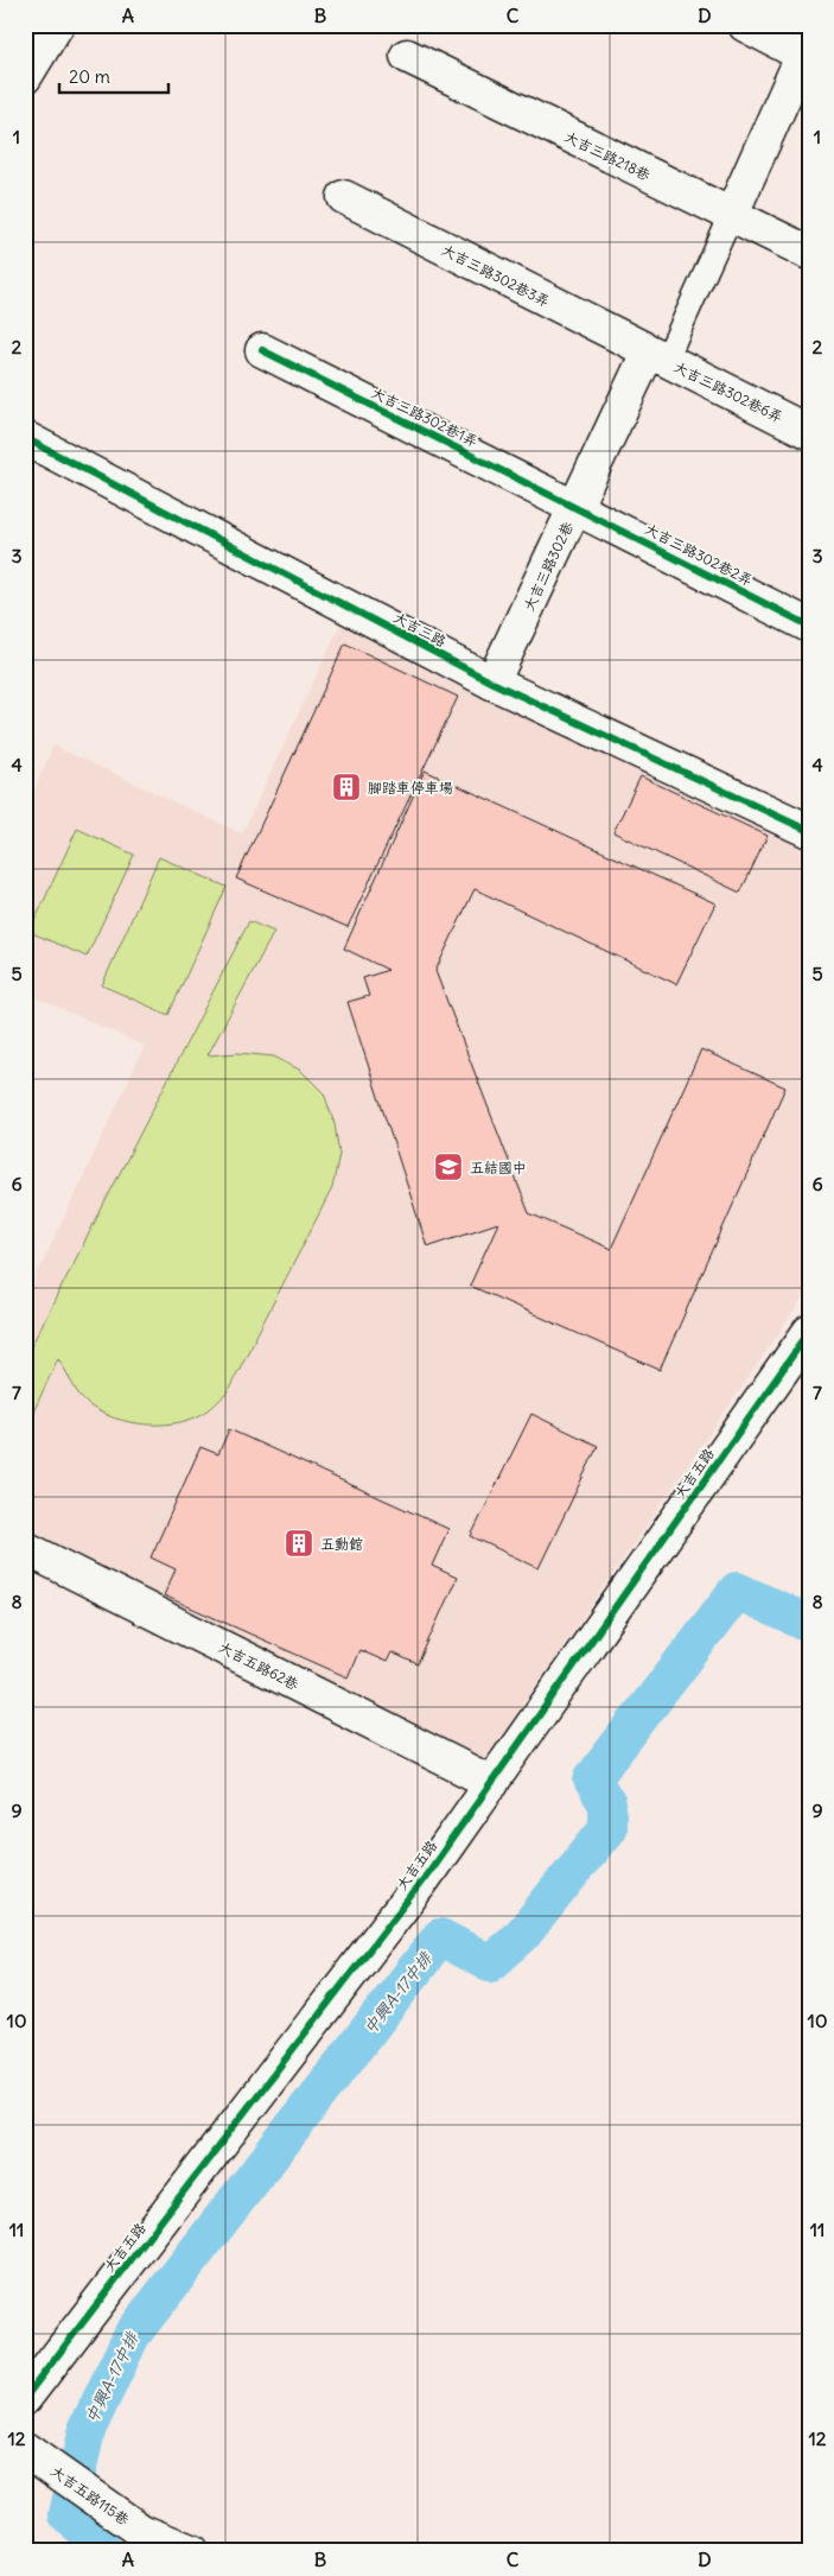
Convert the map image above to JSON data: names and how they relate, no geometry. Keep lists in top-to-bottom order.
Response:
{
  "streets": {
    "street": [
      "大吉三路218巷",
      "大吉三路302巷3弄",
      "大吉三路302巷6弄",
      "大吉三路302巷1弄",
      "大吉三路302巷2弄",
      "大吉三路302巷",
      "大吉三路",
      "大吉五路",
      "大吉五路62巷",
      "大吉五路115巷"
    ]
  },
  "crossings": [
    ["大吉三路302巷3弄", "大吉三路302巷6弄"],
    ["大吉三路302巷3弄", "大吉三路302巷"],
    ["大吉三路302巷6弄", "大吉三路302巷"],
    ["大吉三路302巷1弄", "大吉三路302巷2弄"],
    ["大吉三路302巷1弄", "大吉三路302巷"],
    ["大吉三路302巷2弄", "大吉三路302巷"],
    ["大吉三路302巷", "大吉三路"],
    ["大吉五路", "大吉五路62巷"]
  ],
  "water": ["中興A-17中排"],
  "places": {
    "building": ["腳踏車停車場", "五動館"],
    "school or university": ["五結國中"]
  },
  "scale_bar": "20 m",
  "grid": {
    "columns": [
      "A",
      "B",
      "C",
      "D"
    ],
    "rows": [
      "1",
      "2",
      "3",
      "4",
      "5",
      "6",
      "7",
      "8",
      "9",
      "10",
      "11",
      "12"
    ]
  }
}
